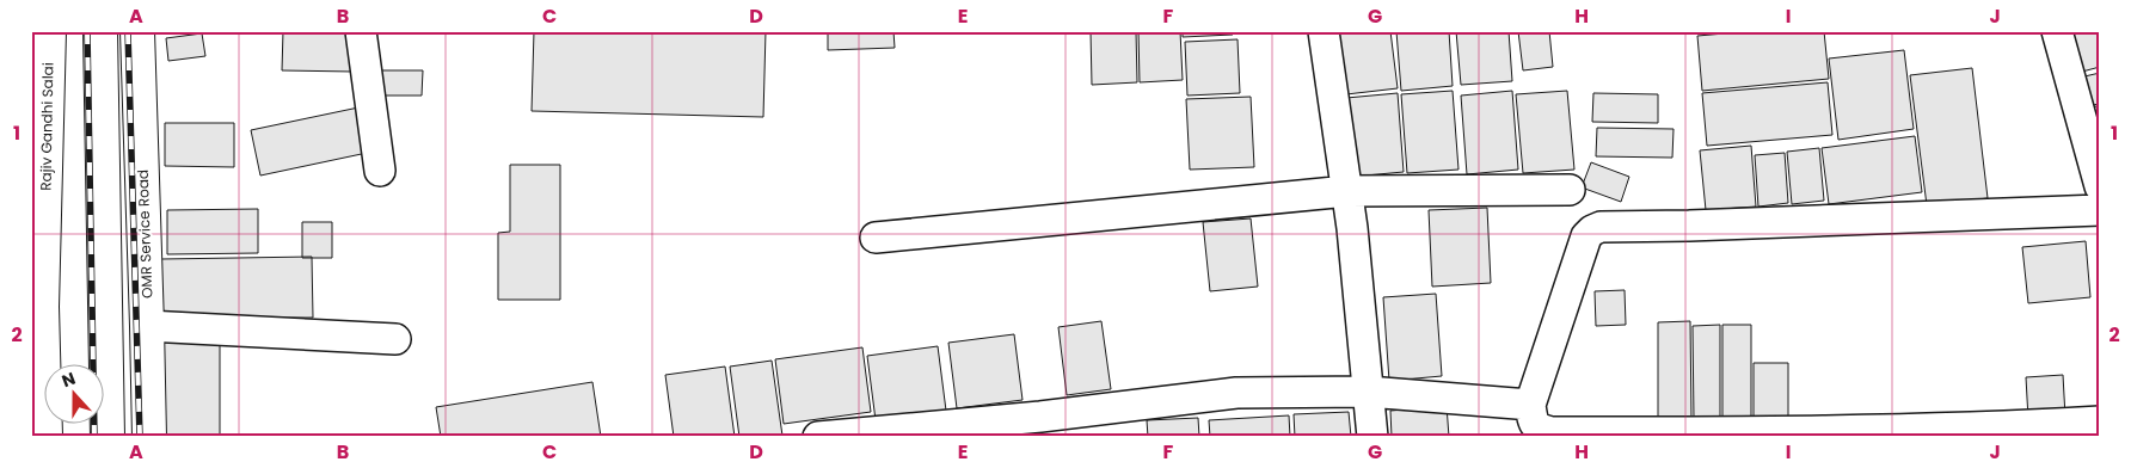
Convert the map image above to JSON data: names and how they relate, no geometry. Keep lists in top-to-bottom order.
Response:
{
  "streets": {
    "main road": ["Rajiv Gandhi Salai", "OMR Service Road"]
  },
  "north": "top",
  "grid": {
    "columns": [
      "A",
      "B",
      "C",
      "D",
      "E",
      "F",
      "G",
      "H",
      "I",
      "J"
    ],
    "rows": ["1", "2"]
  }
}
